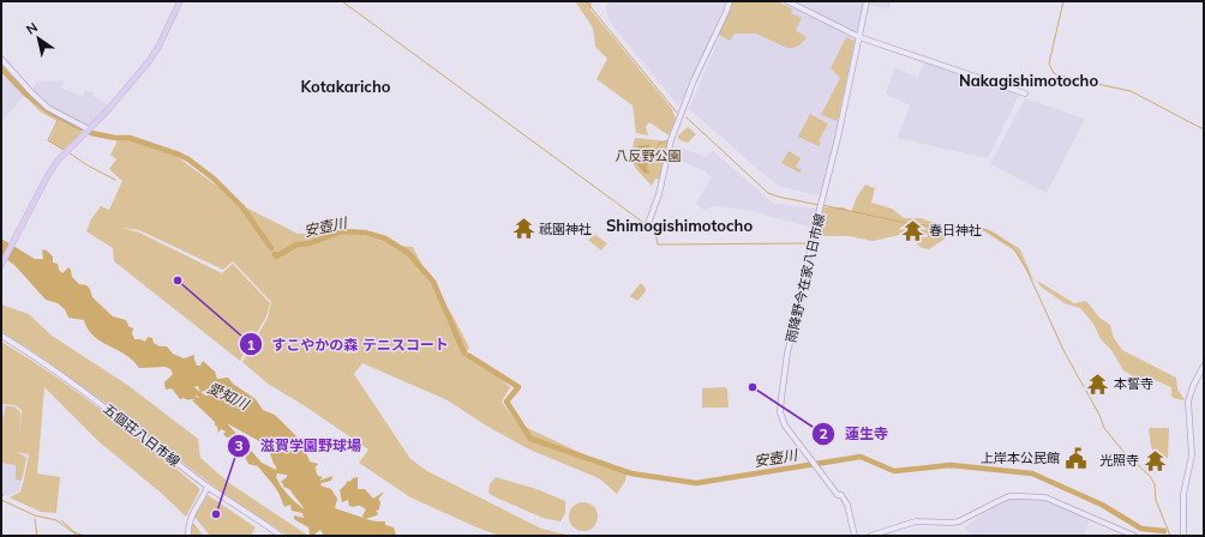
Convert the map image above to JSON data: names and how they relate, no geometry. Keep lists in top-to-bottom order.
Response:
{
  "streets": {
    "main road": ["雨降野今在家八日市線", "五個荘八日市線"]
  },
  "districts": ["Nakagishimotocho", "Kotakaricho", "Shimogishimotocho"],
  "water": ["安壺川", "愛知川"],
  "parks": ["八反野公園"],
  "places": {
    "temple": [
      "祇園神社",
      "春日神社",
      "本誓寺",
      "光照寺"
    ],
    "other": ["すこやかの森 テニスコート", "蓮生寺", "滋賀学園野球場"],
    "public building": ["上岸本公民館"]
  },
  "north": "top left"
}
